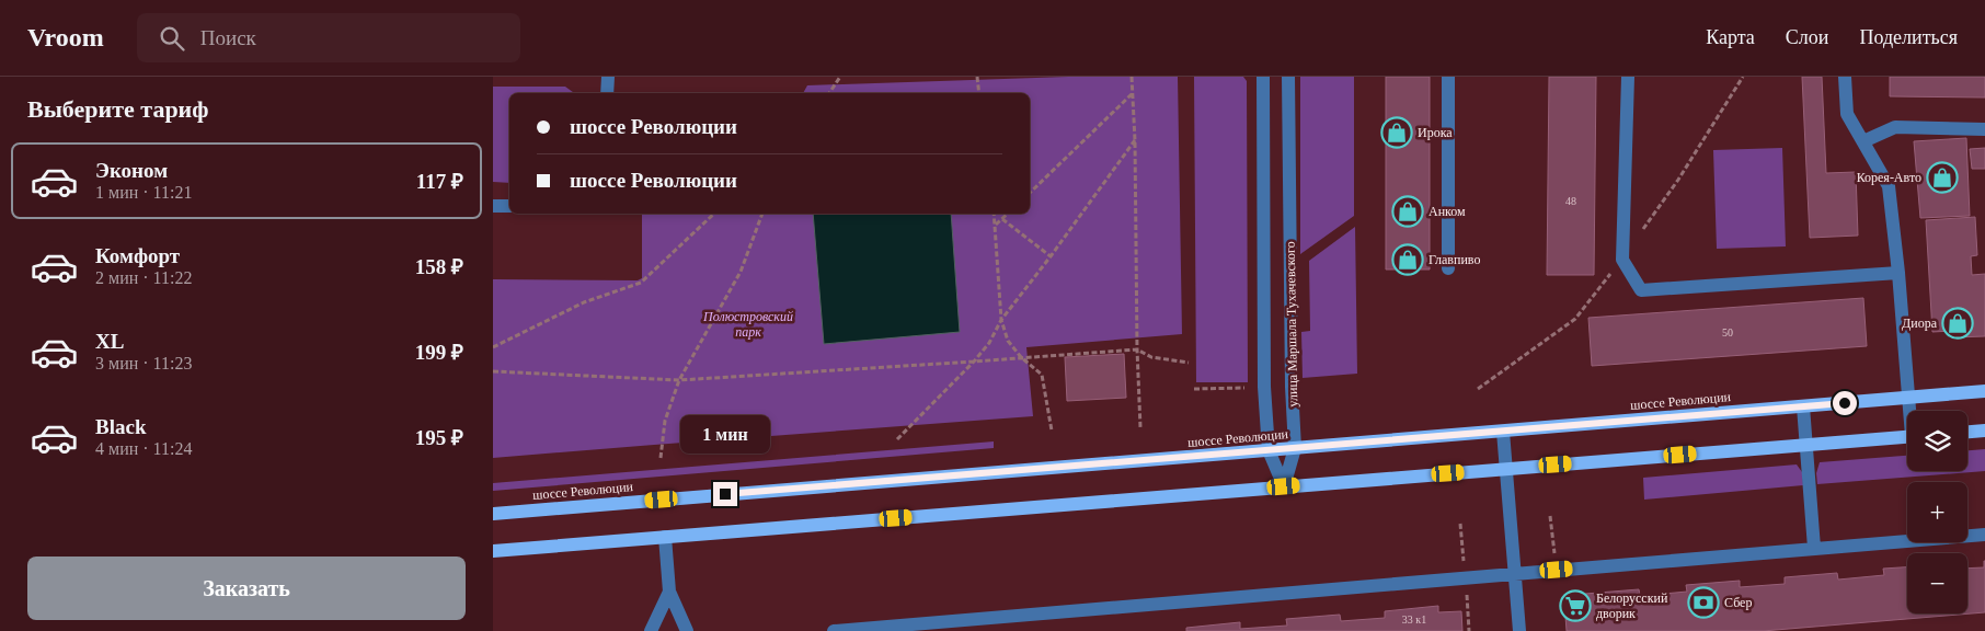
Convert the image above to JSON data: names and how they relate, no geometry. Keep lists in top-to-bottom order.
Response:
{
  "streets": {
    "main road": ["шоссе Революции"],
    "street": ["улица Маршала Тухачевского"]
  },
  "crossings": [
    ["улица Маршала Тухачевского", "шоссе Революции"]
  ],
  "parks": ["Полюстровский парк"],
  "places": {
    "shop": [
      "Ирока",
      "Корея-Авто",
      "Анком",
      "Главпиво",
      "Диора"
    ],
    "bank": ["Сбер"],
    "supermarket": ["Белорусский дворик"]
  },
  "house_numbers": ["48", "50", "33 к1"],
  "page": {
    "header": "Vroom",
    "search": "Поиск",
    "nav": ["Карта", "Слои", "Поделиться"],
    "heading": "Выберите тариф",
    "banner": ["шоссе Революции", "шоссе Революции"],
    "list": [
      {
        "name": "Эконом",
        "note": "1 мин · 11:21",
        "value": "117 ₽"
      },
      {
        "name": "Комфорт",
        "note": "2 мин · 11:22",
        "value": "158 ₽"
      },
      {
        "name": "XL",
        "note": "3 мин · 11:23",
        "value": "199 ₽"
      },
      {
        "name": "Black",
        "note": "4 мин · 11:24",
        "value": "195 ₽"
      }
    ],
    "map_buttons": ["+", "−"],
    "bubble": "1 мин",
    "buttons": "Заказать"
  }
}
